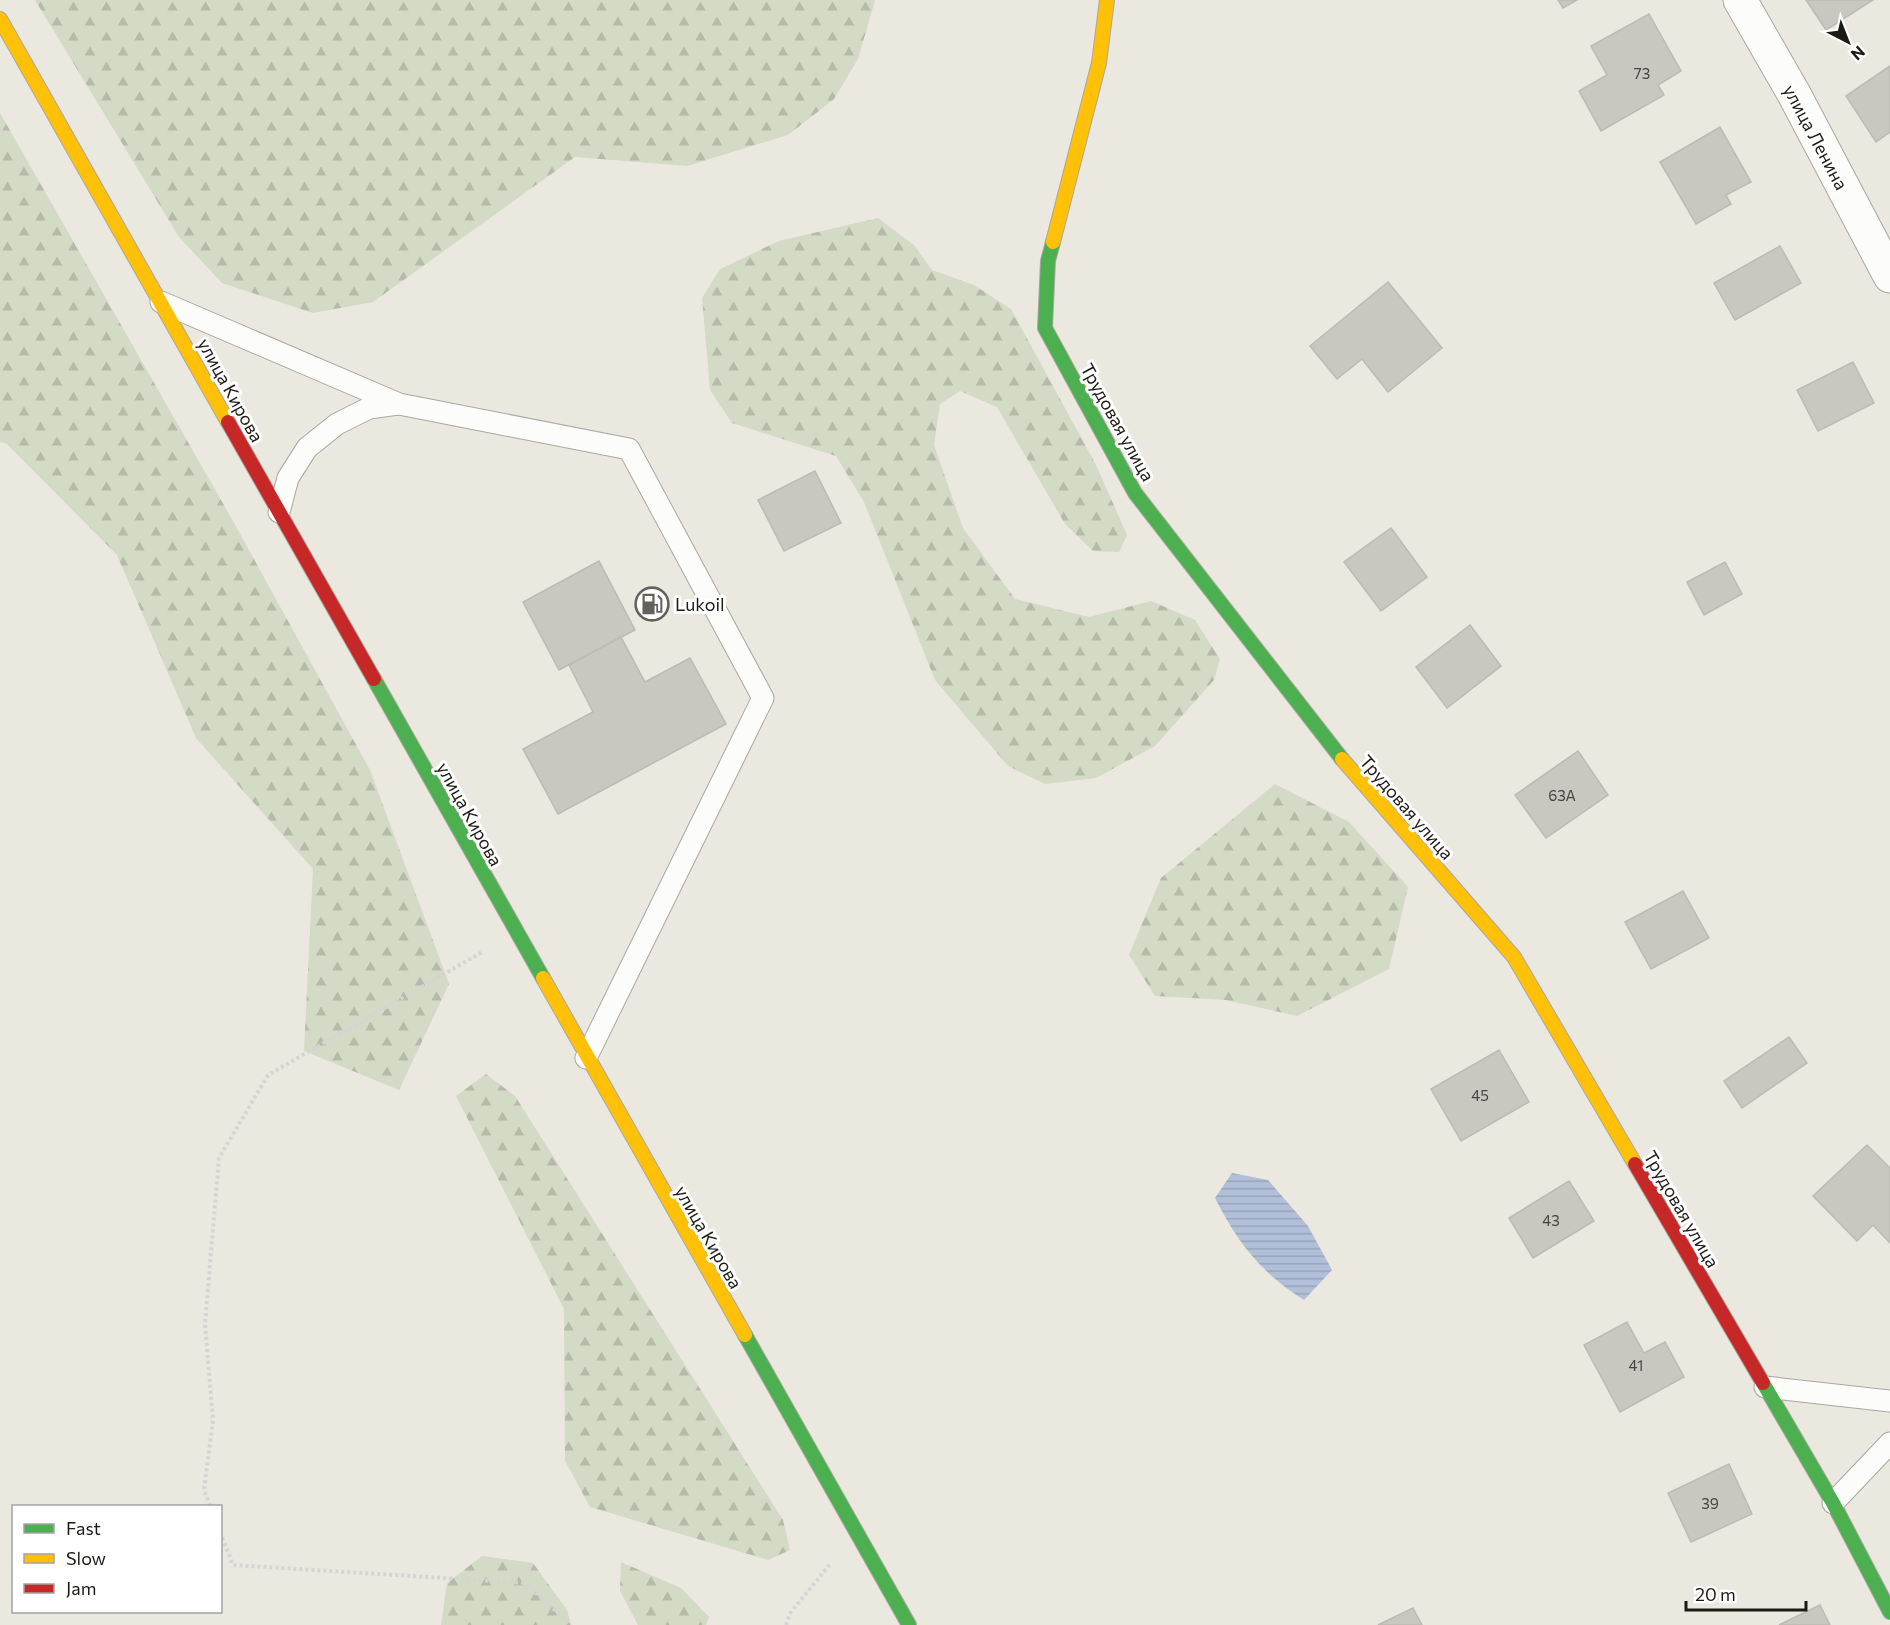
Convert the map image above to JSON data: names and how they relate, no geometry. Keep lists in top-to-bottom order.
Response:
{
  "streets": {
    "street": ["улица Ленина", "улица Кирова", "Трудовая улица"]
  },
  "places": {
    "fuel station": ["Lukoil"]
  },
  "house_numbers": [
    "73",
    "63А",
    "45",
    "43",
    "41",
    "39"
  ],
  "legend": ["Fast", "Slow", "Jam"],
  "scale_bar": "20 m",
  "north": "bottom right"
}
